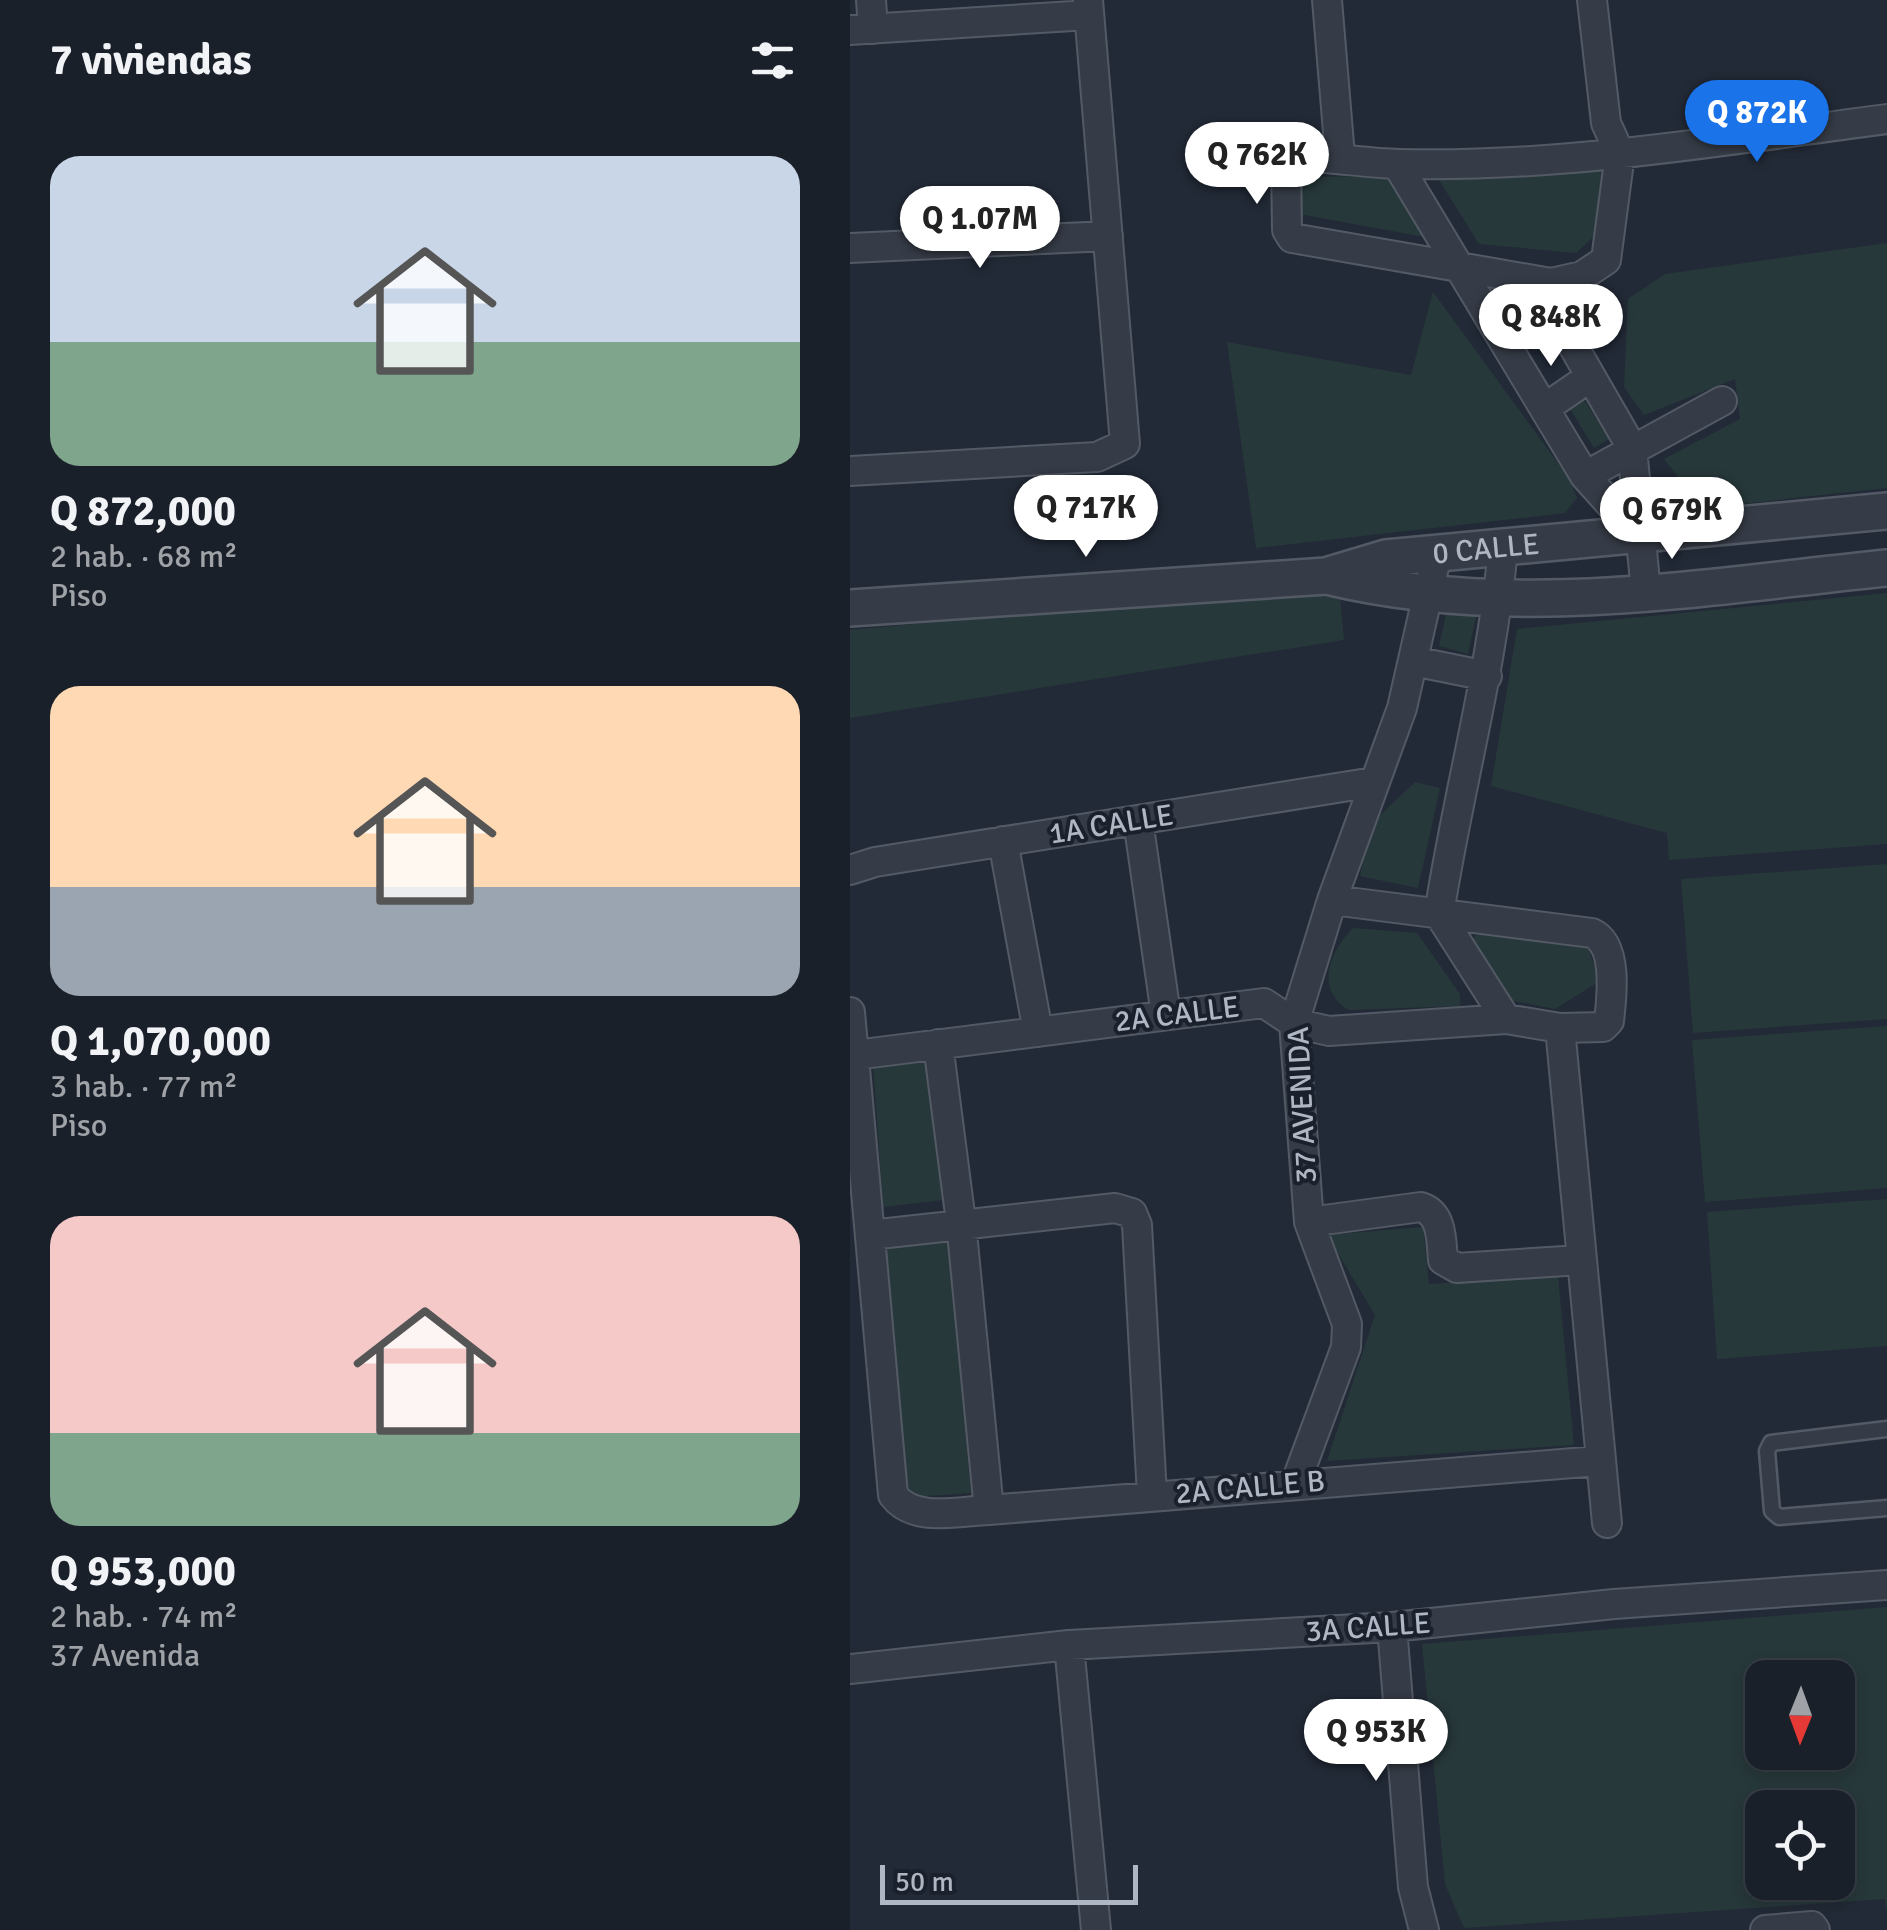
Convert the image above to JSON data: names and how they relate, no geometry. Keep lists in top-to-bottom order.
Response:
{
  "streets": {
    "street": [
      "0 CALLE",
      "1A CALLE",
      "2A CALLE",
      "37 AVENIDA",
      "2A CALLE B",
      "3A CALLE"
    ]
  },
  "crossings": [
    ["0 CALLE", "37 AVENIDA"],
    ["1A CALLE", "37 AVENIDA"],
    ["2A CALLE", "37 AVENIDA"],
    ["37 AVENIDA", "2A CALLE B"]
  ],
  "scale_bar": "50 m",
  "north": "bottom",
  "page": {
    "heading": "7 viviendas",
    "price": [
      "Q 872K",
      "Q 762K",
      "Q 1.07M",
      "Q 848K",
      "Q 717K",
      "Q 679K",
      "Q 953K"
    ],
    "list": [
      {
        "name": "Q 872,000",
        "note": "2 hab. · 68 m² · Piso"
      },
      {
        "name": "Q 1,070,000",
        "note": "3 hab. · 77 m² · Piso"
      },
      {
        "name": "Q 953,000",
        "note": "2 hab. · 74 m² · 37 Avenida"
      }
    ],
    "scale": "50 m"
  }
}
